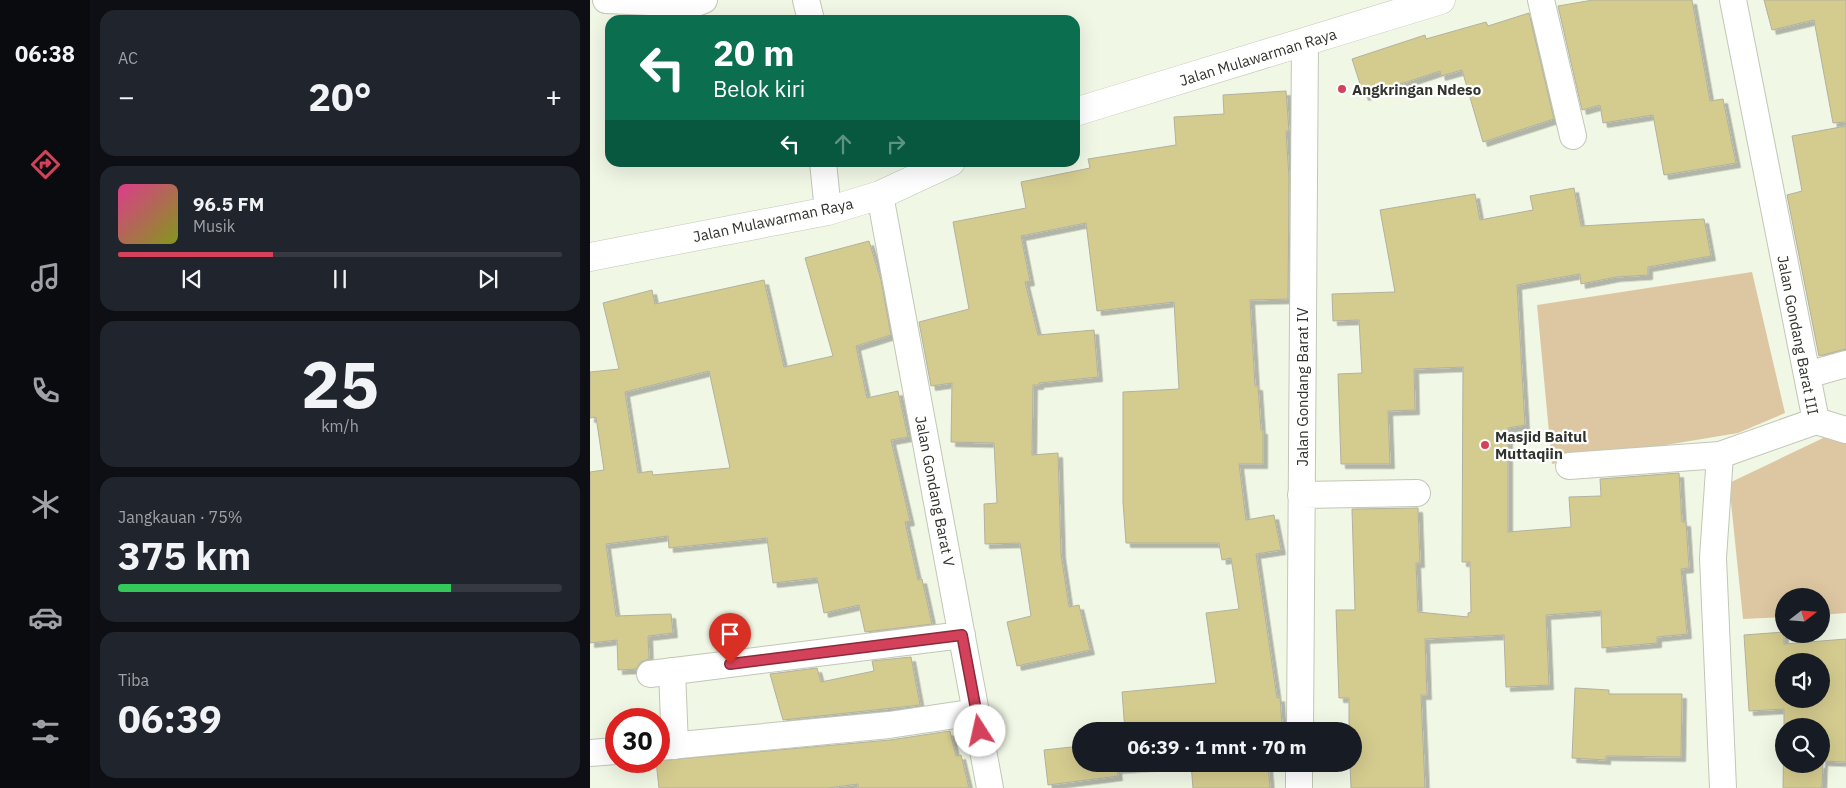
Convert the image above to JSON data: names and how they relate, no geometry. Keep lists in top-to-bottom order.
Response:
{
  "streets": {
    "main road": ["Jalan Mulawarman Raya"],
    "street": ["Jalan Gondang Barat III", "Jalan Gondang Barat IV", "Jalan Gondang Barat V"]
  },
  "crossings": [
    ["Jalan Mulawarman Raya", "Jalan Gondang Barat IV"],
    ["Jalan Mulawarman Raya", "Jalan Gondang Barat V"]
  ],
  "places": ["Angkringan Ndeso", "Masjid Baitul Muttaqiin"],
  "north": "right",
  "page": {
    "tabs": "06:38",
    "tile": [
      "AC",
      ["25", "km/h"],
      ["Jangkauan · 75%", "375 km"],
      ["Tiba", "06:39"]
    ],
    "turn": ["20 m", "Belok kiri"],
    "heat": ["−", "20°", "+"],
    "song": ["96.5 FM", "Musik"],
    "limit": "30",
    "trip": "06:39 · 1 mnt · 70 m"
  }
}
